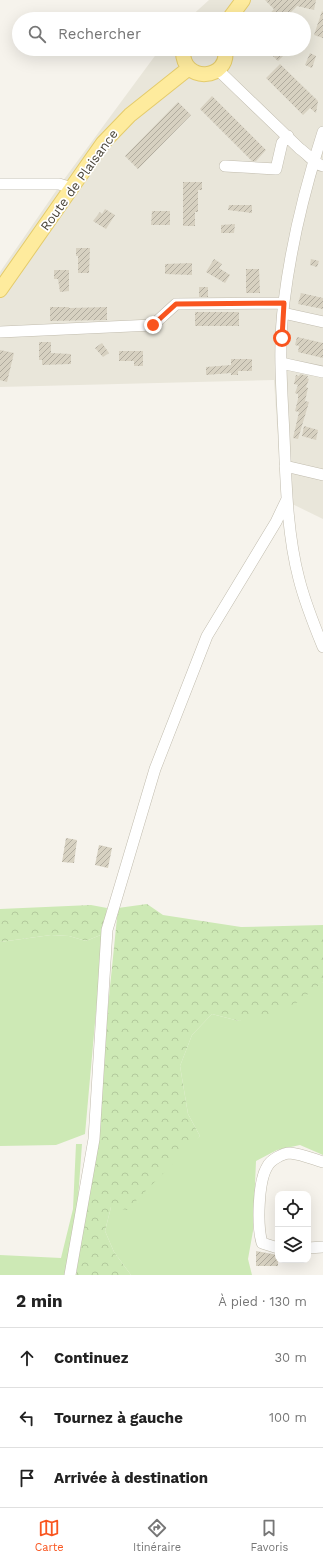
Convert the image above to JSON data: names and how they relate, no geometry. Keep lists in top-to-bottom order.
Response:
{
  "streets": {
    "main road": ["Route de Plaisance"]
  },
  "page": {
    "search": "Rechercher",
    "heading": ["2 min", "À pied · 130 m"],
    "list": [
      ["Continuez", "30 m"],
      ["Tournez à gauche", "100 m"],
      "Arrivée à destination"
    ],
    "nav": ["Carte", "Itinéraire", "Favoris"]
  }
}
